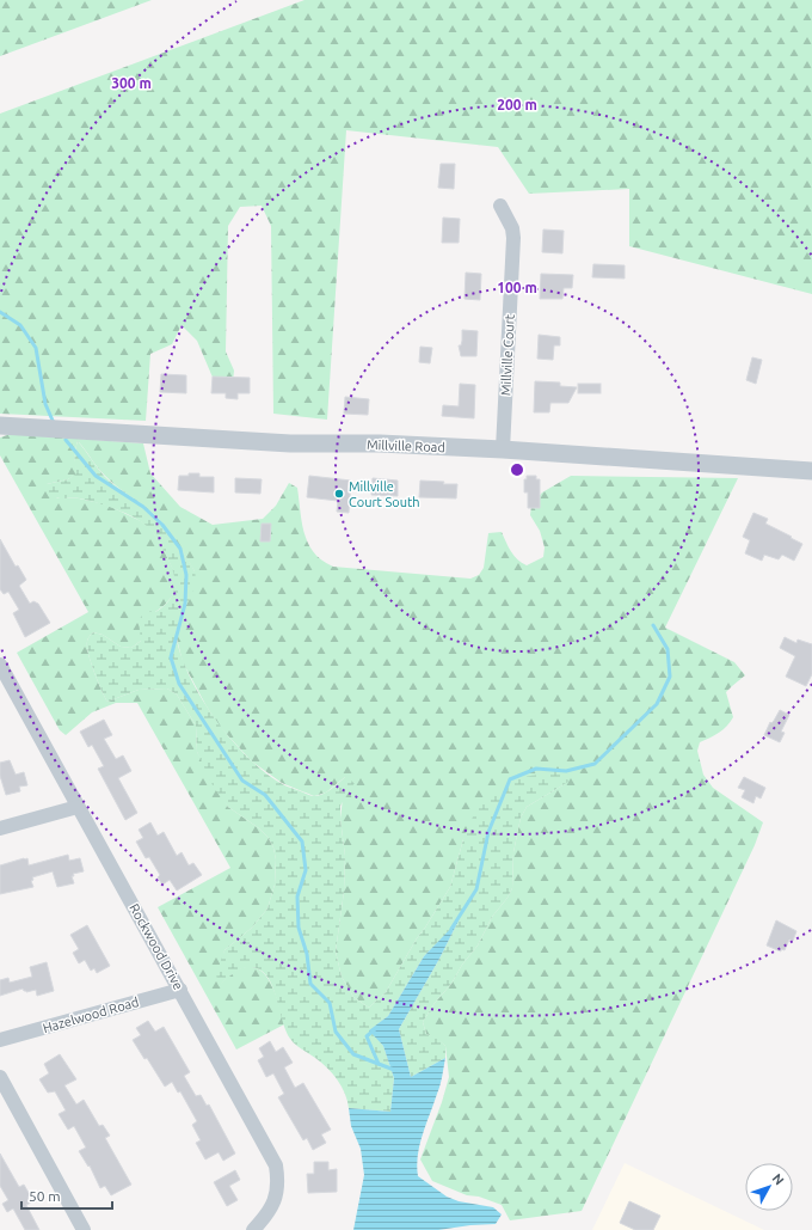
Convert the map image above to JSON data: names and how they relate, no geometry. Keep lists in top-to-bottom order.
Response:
{
  "streets": {
    "street": [
      "Millville Court",
      "Millville Road",
      "Rockwood Drive",
      "Hazelwood Road"
    ]
  },
  "crossings": [
    ["Millville Court", "Millville Road"],
    ["Rockwood Drive", "Hazelwood Road"]
  ],
  "places": ["Millville Court South"],
  "scale_bar": "50 m",
  "north": "top right",
  "rings": ["300 m", "200 m", "100 m"]
}
